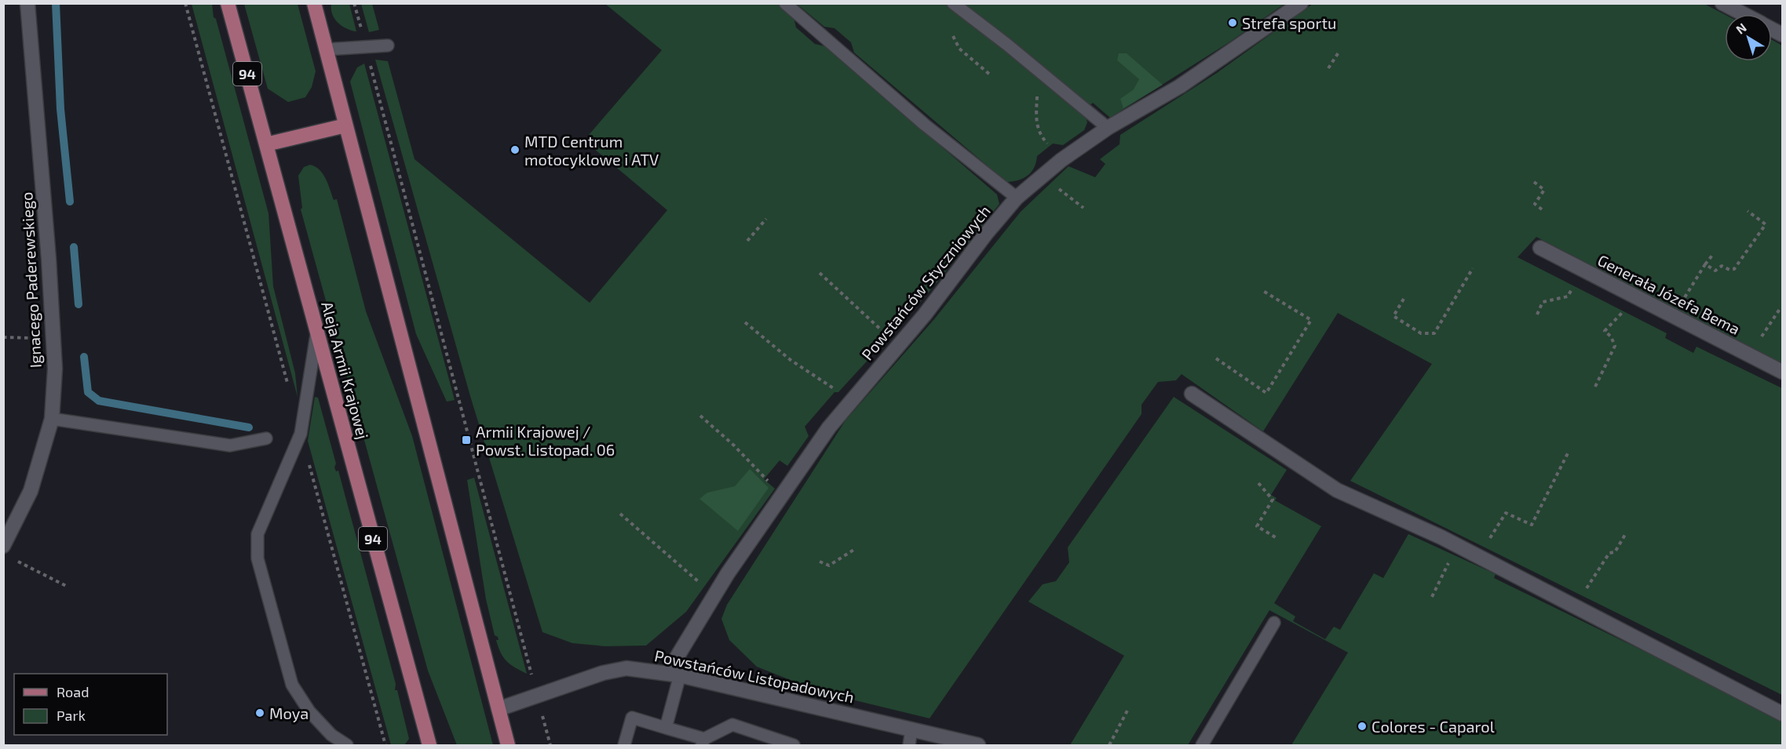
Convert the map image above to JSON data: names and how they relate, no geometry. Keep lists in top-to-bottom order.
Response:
{
  "streets": {
    "main road": ["94", "Aleja Armii Krajowej"],
    "street": [
      "Ignacego Paderewskiego",
      "Powstańców Styczniowych",
      "Generała Józefa Bema",
      "Powstańców Listopadowych"
    ]
  },
  "crossings": [
    ["Powstańców Styczniowych", "Powstańców Listopadowych"]
  ],
  "places": {
    "other": [
      "Strefa sportu",
      "MTD Centrum motocyklowe i ATV",
      "Moya",
      "Colores - Caparol"
    ],
    "transit": ["Armii Krajowej / Powst. Listopad. 06"]
  },
  "legend": ["Road", "Park"],
  "north": "top left"
}
